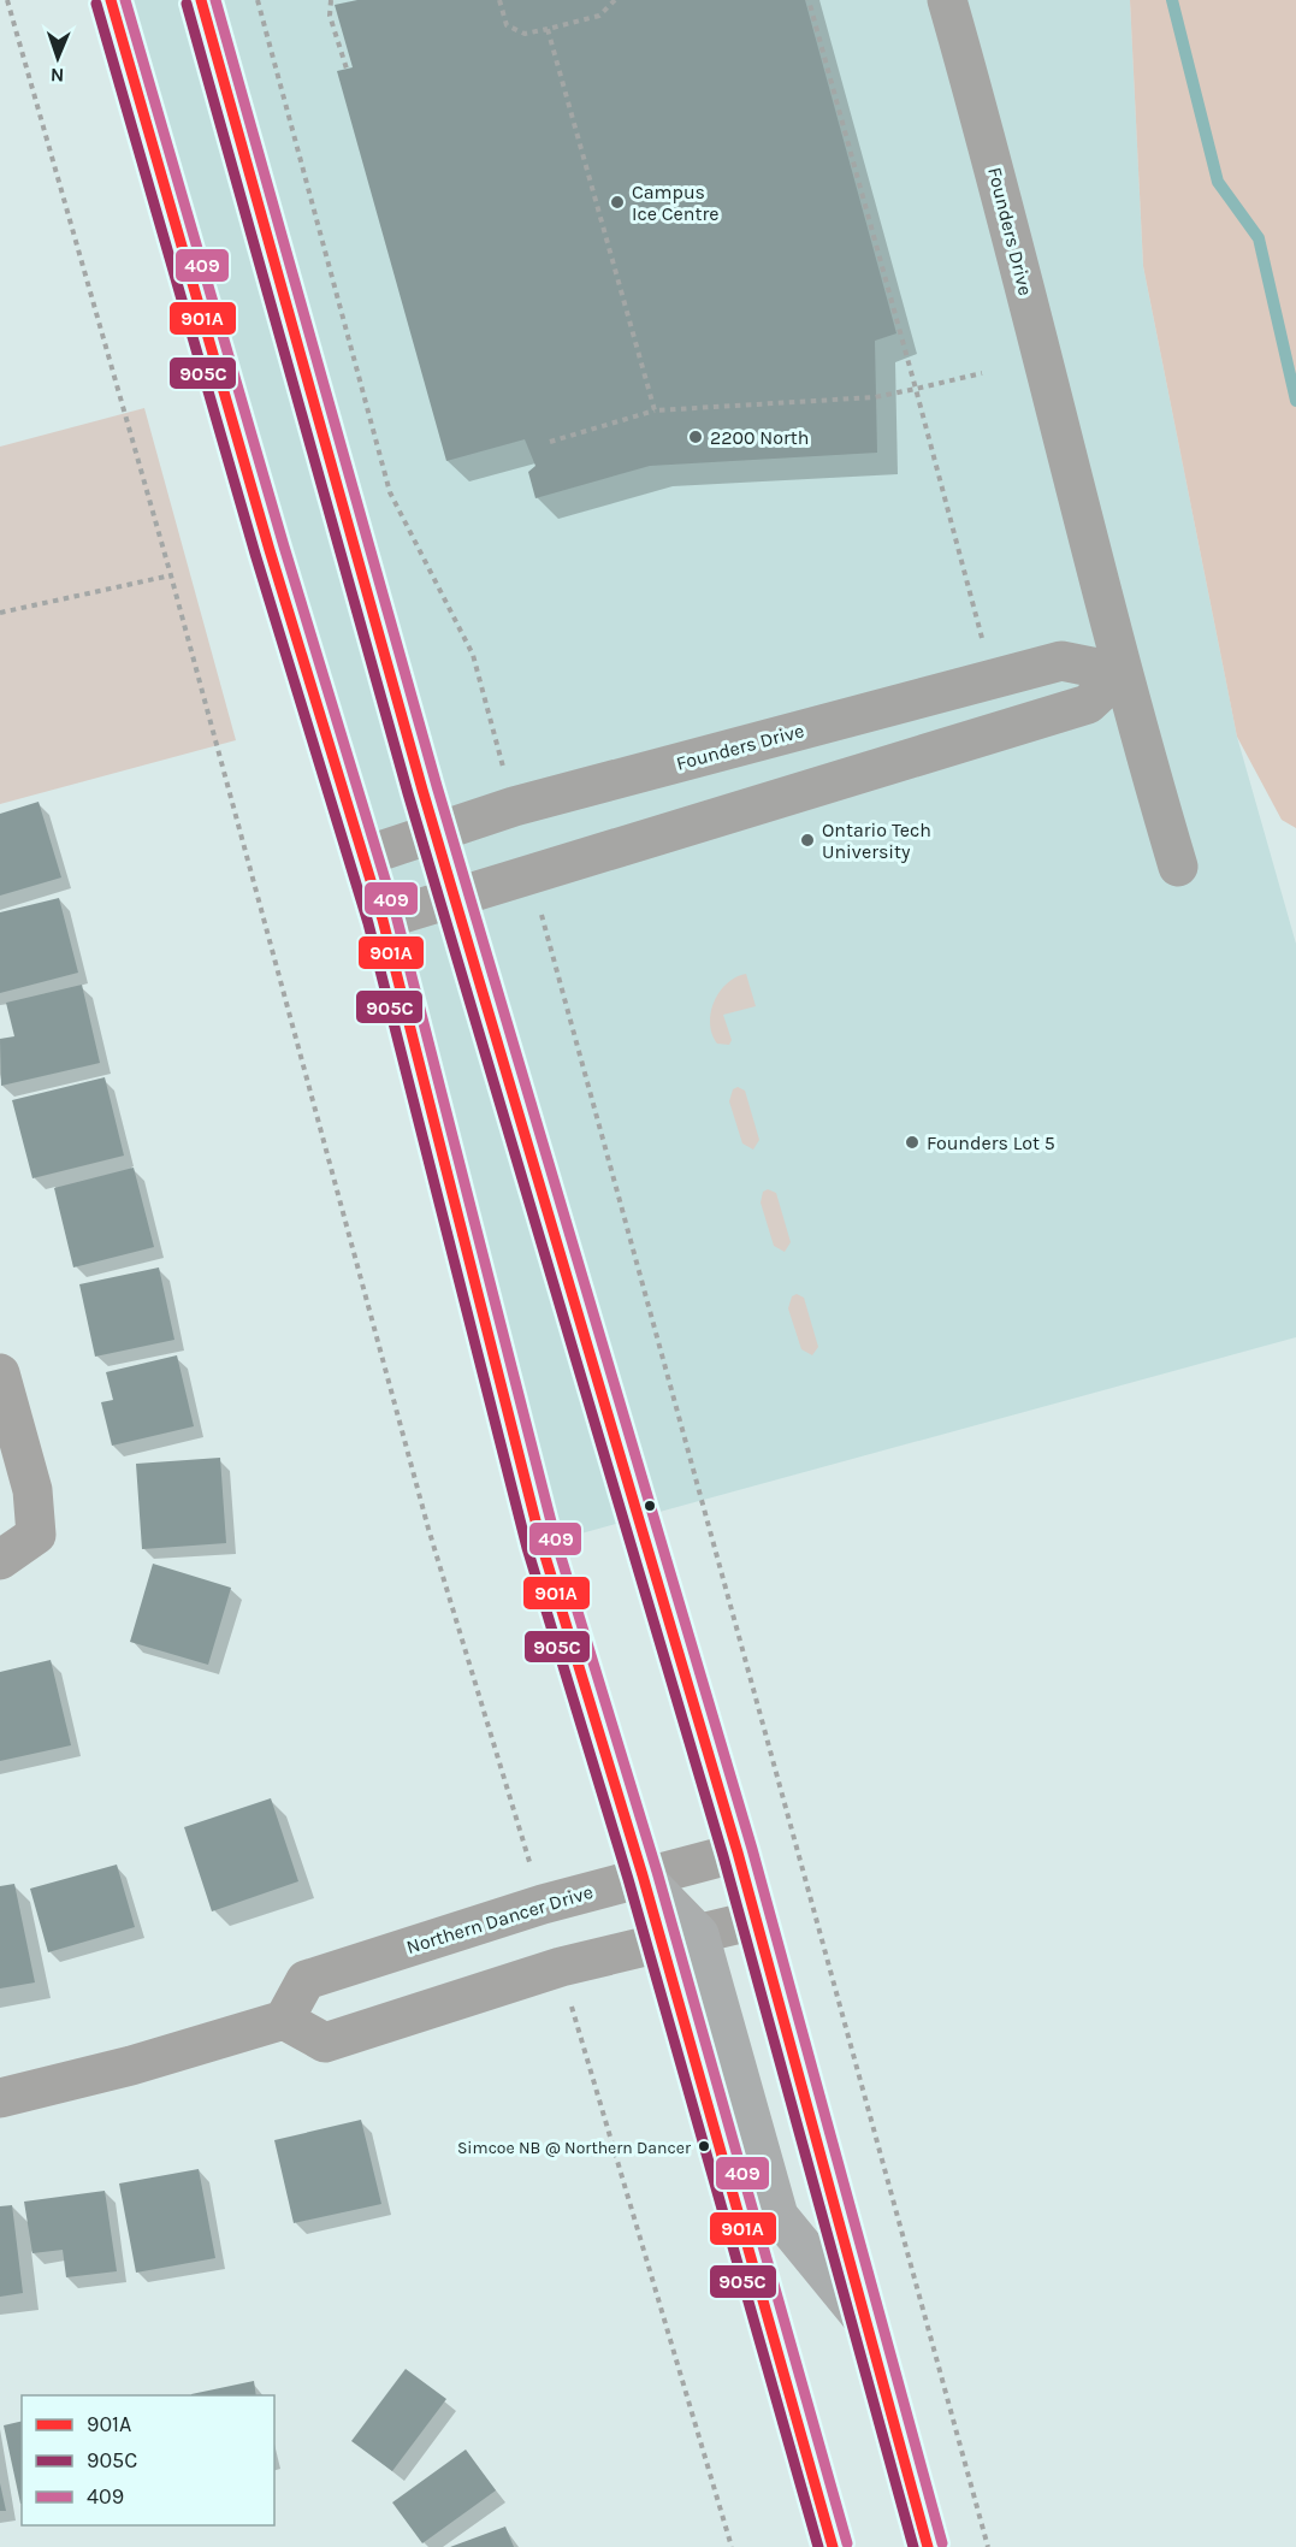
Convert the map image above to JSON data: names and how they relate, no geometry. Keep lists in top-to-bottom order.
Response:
{
  "streets": {
    "street": ["Founders Drive", "Northern Dancer Drive"]
  },
  "places": [
    "Campus Ice Centre",
    "2200 North",
    "Ontario Tech University",
    "Founders Lot 5",
    "Simcoe NB @ Northern Dancer"
  ],
  "lines": ["transit line 901A", "transit line 409", "transit line 905C"],
  "legend": ["901A", "905C", "409"],
  "north": "bottom"
}
